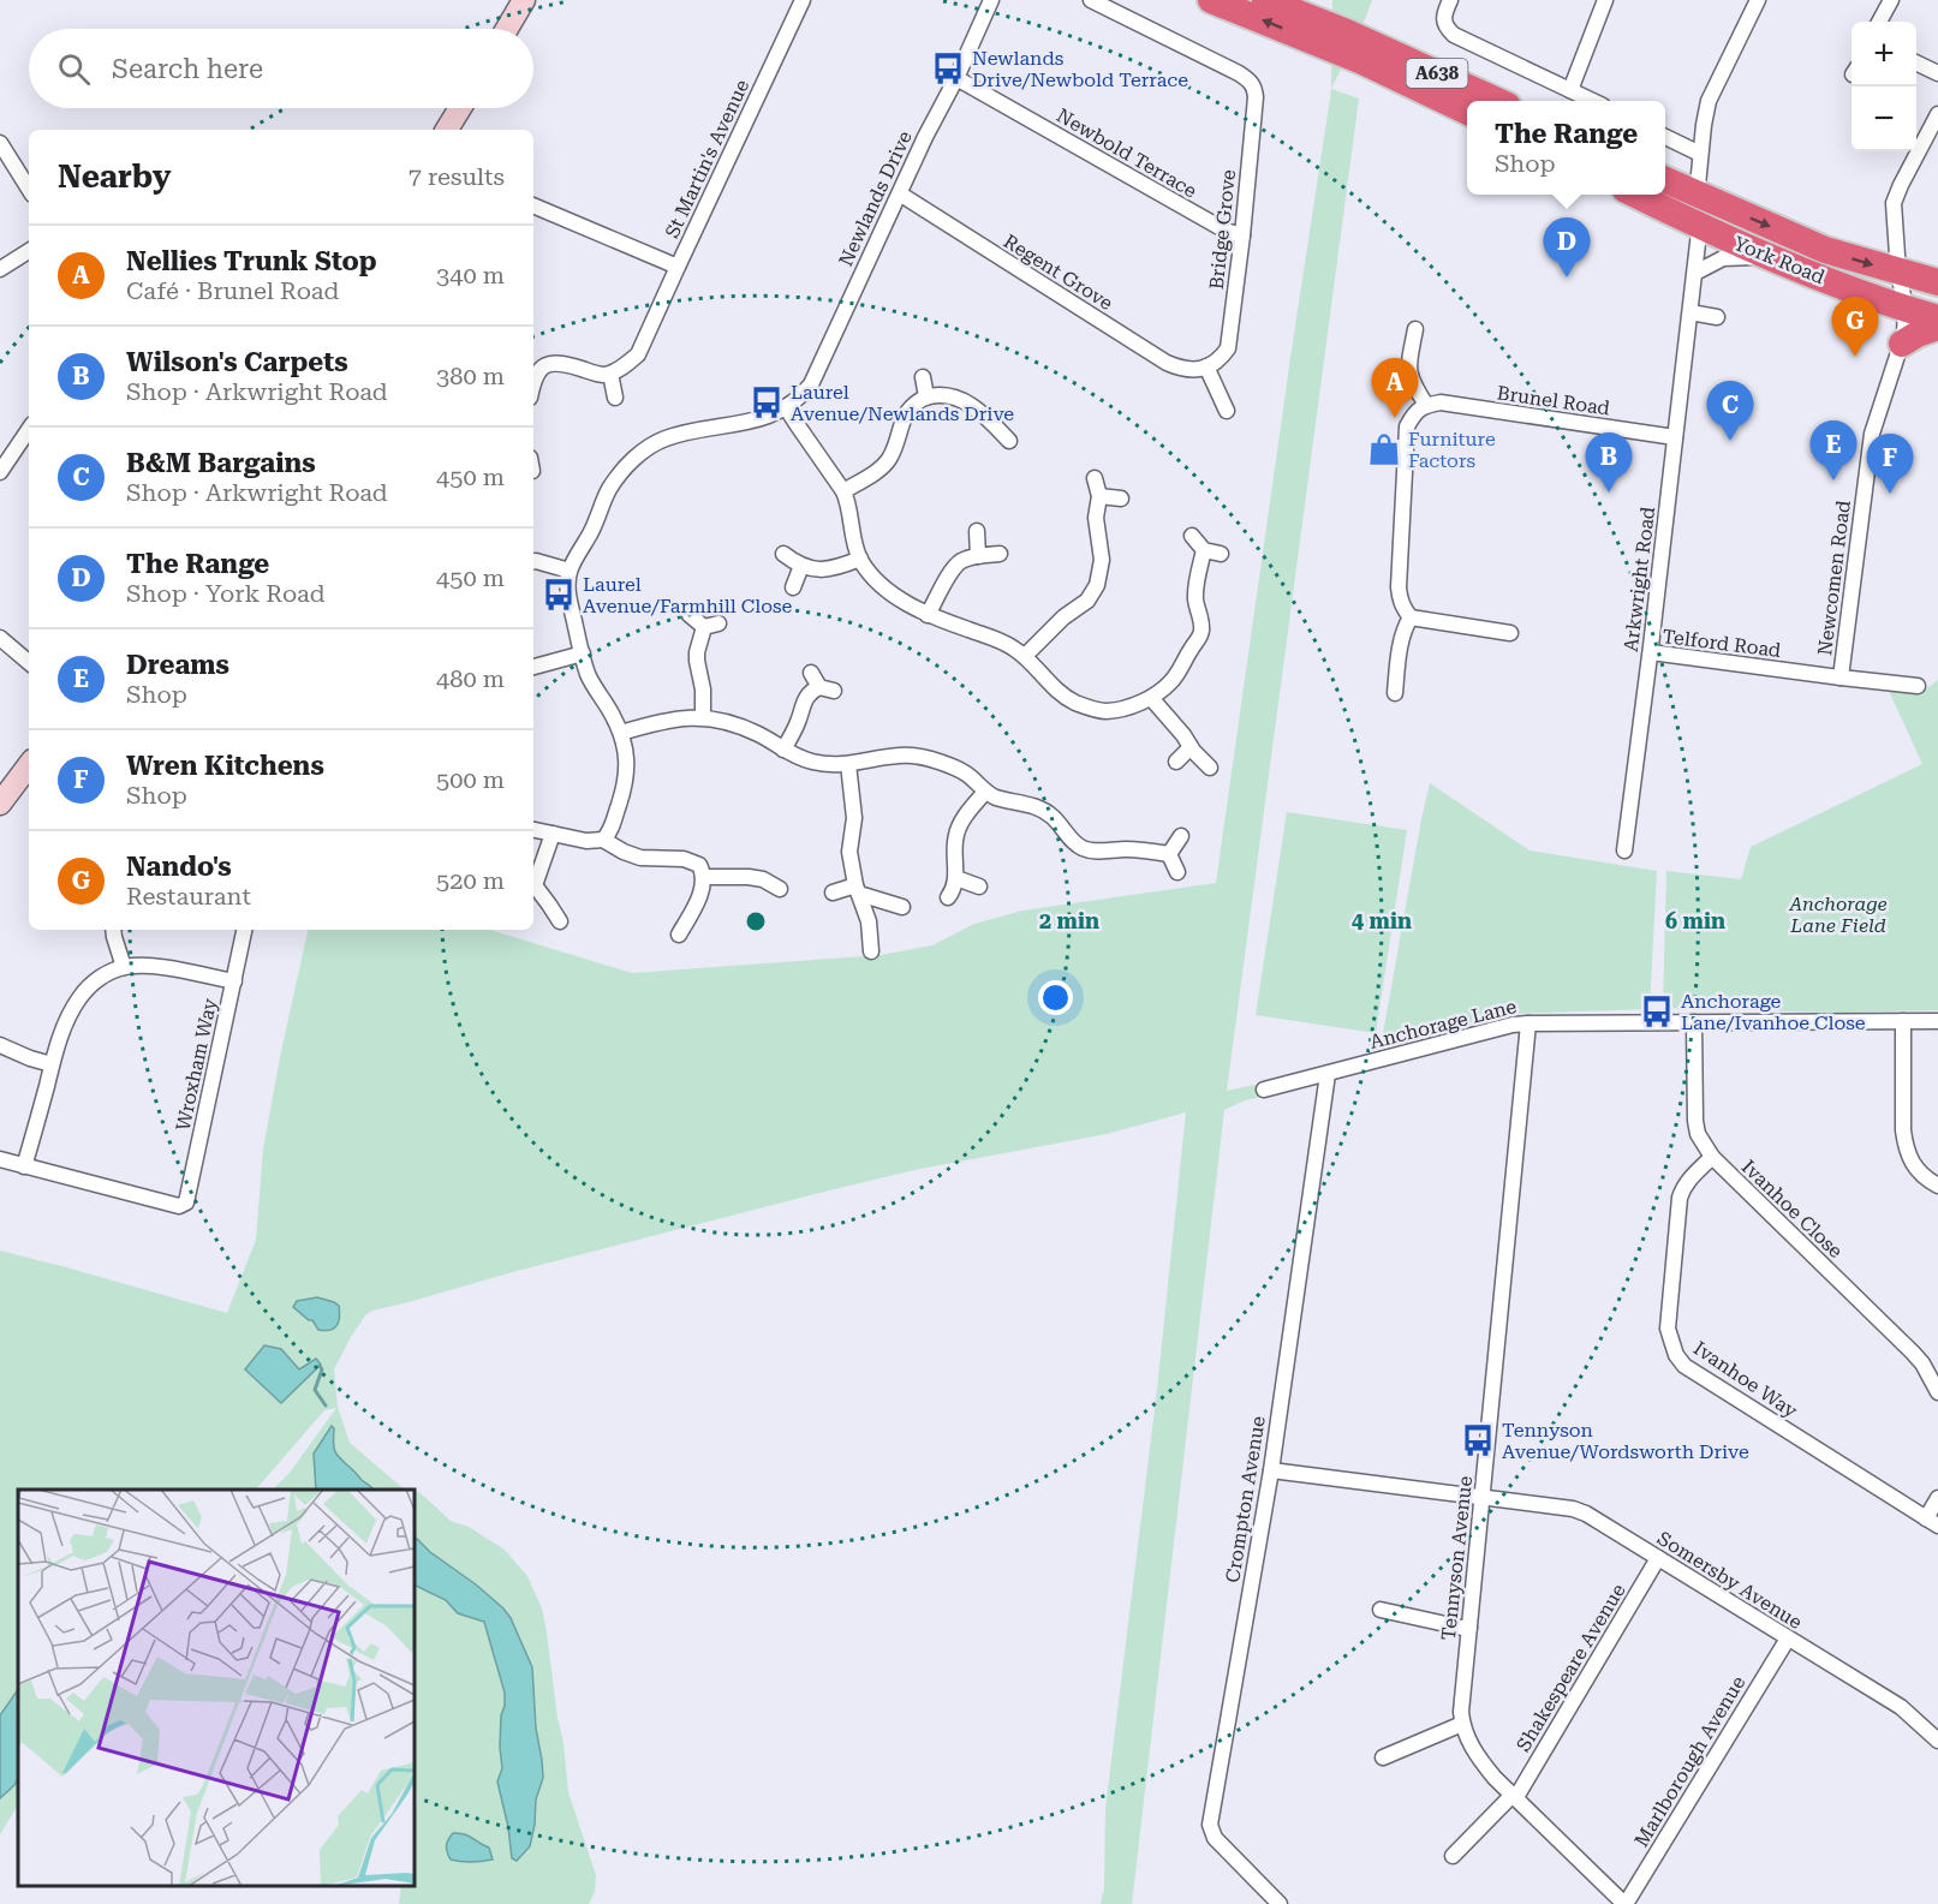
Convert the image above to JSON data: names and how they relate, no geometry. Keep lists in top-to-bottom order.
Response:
{
  "streets": {
    "highway": ["A638", "York Road"],
    "street": [
      "Newbold Terrace",
      "St Martin's Avenue",
      "Newlands Drive",
      "Bridge Grove",
      "Regent Grove",
      "Brunel Road",
      "Newcomen Road",
      "Arkwright Road",
      "Telford Road",
      "Anchorage Lane",
      "Wroxham Way",
      "Ivanhoe Close",
      "Ivanhoe Way",
      "Crompton Avenue",
      "Tennyson Avenue",
      "Somersby Avenue",
      "Shakespeare Avenue",
      "Marlborough Avenue"
    ]
  },
  "crossings": [
    ["Newbold Terrace", "Newlands Drive"],
    ["Newbold Terrace", "Bridge Grove"],
    ["Newlands Drive", "Regent Grove"],
    ["Bridge Grove", "Regent Grove"],
    ["York Road", "Newcomen Road"],
    ["York Road", "Arkwright Road"],
    ["Brunel Road", "Arkwright Road"],
    ["Newcomen Road", "Telford Road"],
    ["Arkwright Road", "Telford Road"],
    ["Anchorage Lane", "Ivanhoe Close"],
    ["Anchorage Lane", "Crompton Avenue"],
    ["Anchorage Lane", "Tennyson Avenue"],
    ["Ivanhoe Close", "Ivanhoe Way"],
    ["Crompton Avenue", "Somersby Avenue"],
    ["Tennyson Avenue", "Somersby Avenue"],
    ["Tennyson Avenue", "Shakespeare Avenue"],
    ["Tennyson Avenue", "Marlborough Avenue"],
    ["Somersby Avenue", "Shakespeare Avenue"],
    ["Somersby Avenue", "Marlborough Avenue"]
  ],
  "parks": ["Anchorage Lane Field"],
  "places": {
    "bus stop": [
      "Newlands Drive/Newbold Terrace",
      "Laurel Avenue/Newlands Drive",
      "Laurel Avenue/Farmhill Close",
      "Anchorage Lane/Ivanhoe Close",
      "Tennyson Avenue/Wordsworth Drive"
    ],
    "shop": ["Furniture Factors"]
  },
  "page": {
    "map_buttons": ["+", "−"],
    "search": "Search here",
    "popup": ["The Range", "Shop"],
    "heading": ["Nearby", "7 results"],
    "pins": [
      "D",
      "G",
      "A",
      "C",
      "E",
      "B",
      "F"
    ],
    "list": [
      {
        "mark": "A",
        "name": "Nellies Trunk Stop",
        "note": "Café · Brunel Road",
        "value": "340 m"
      },
      {
        "mark": "B",
        "name": "Wilson's Carpets",
        "note": "Shop · Arkwright Road",
        "value": "380 m"
      },
      {
        "mark": "C",
        "name": "B&M Bargains",
        "note": "Shop · Arkwright Road",
        "value": "450 m"
      },
      {
        "mark": "D",
        "name": "The Range",
        "note": "Shop · York Road",
        "value": "450 m"
      },
      {
        "mark": "E",
        "name": "Dreams",
        "note": "Shop",
        "value": "480 m"
      },
      {
        "mark": "F",
        "name": "Wren Kitchens",
        "note": "Shop",
        "value": "500 m"
      },
      {
        "mark": "G",
        "name": "Nando's",
        "note": "Restaurant",
        "value": "520 m"
      }
    ]
  },
  "rings": ["2 min", "4 min", "6 min"]
}
